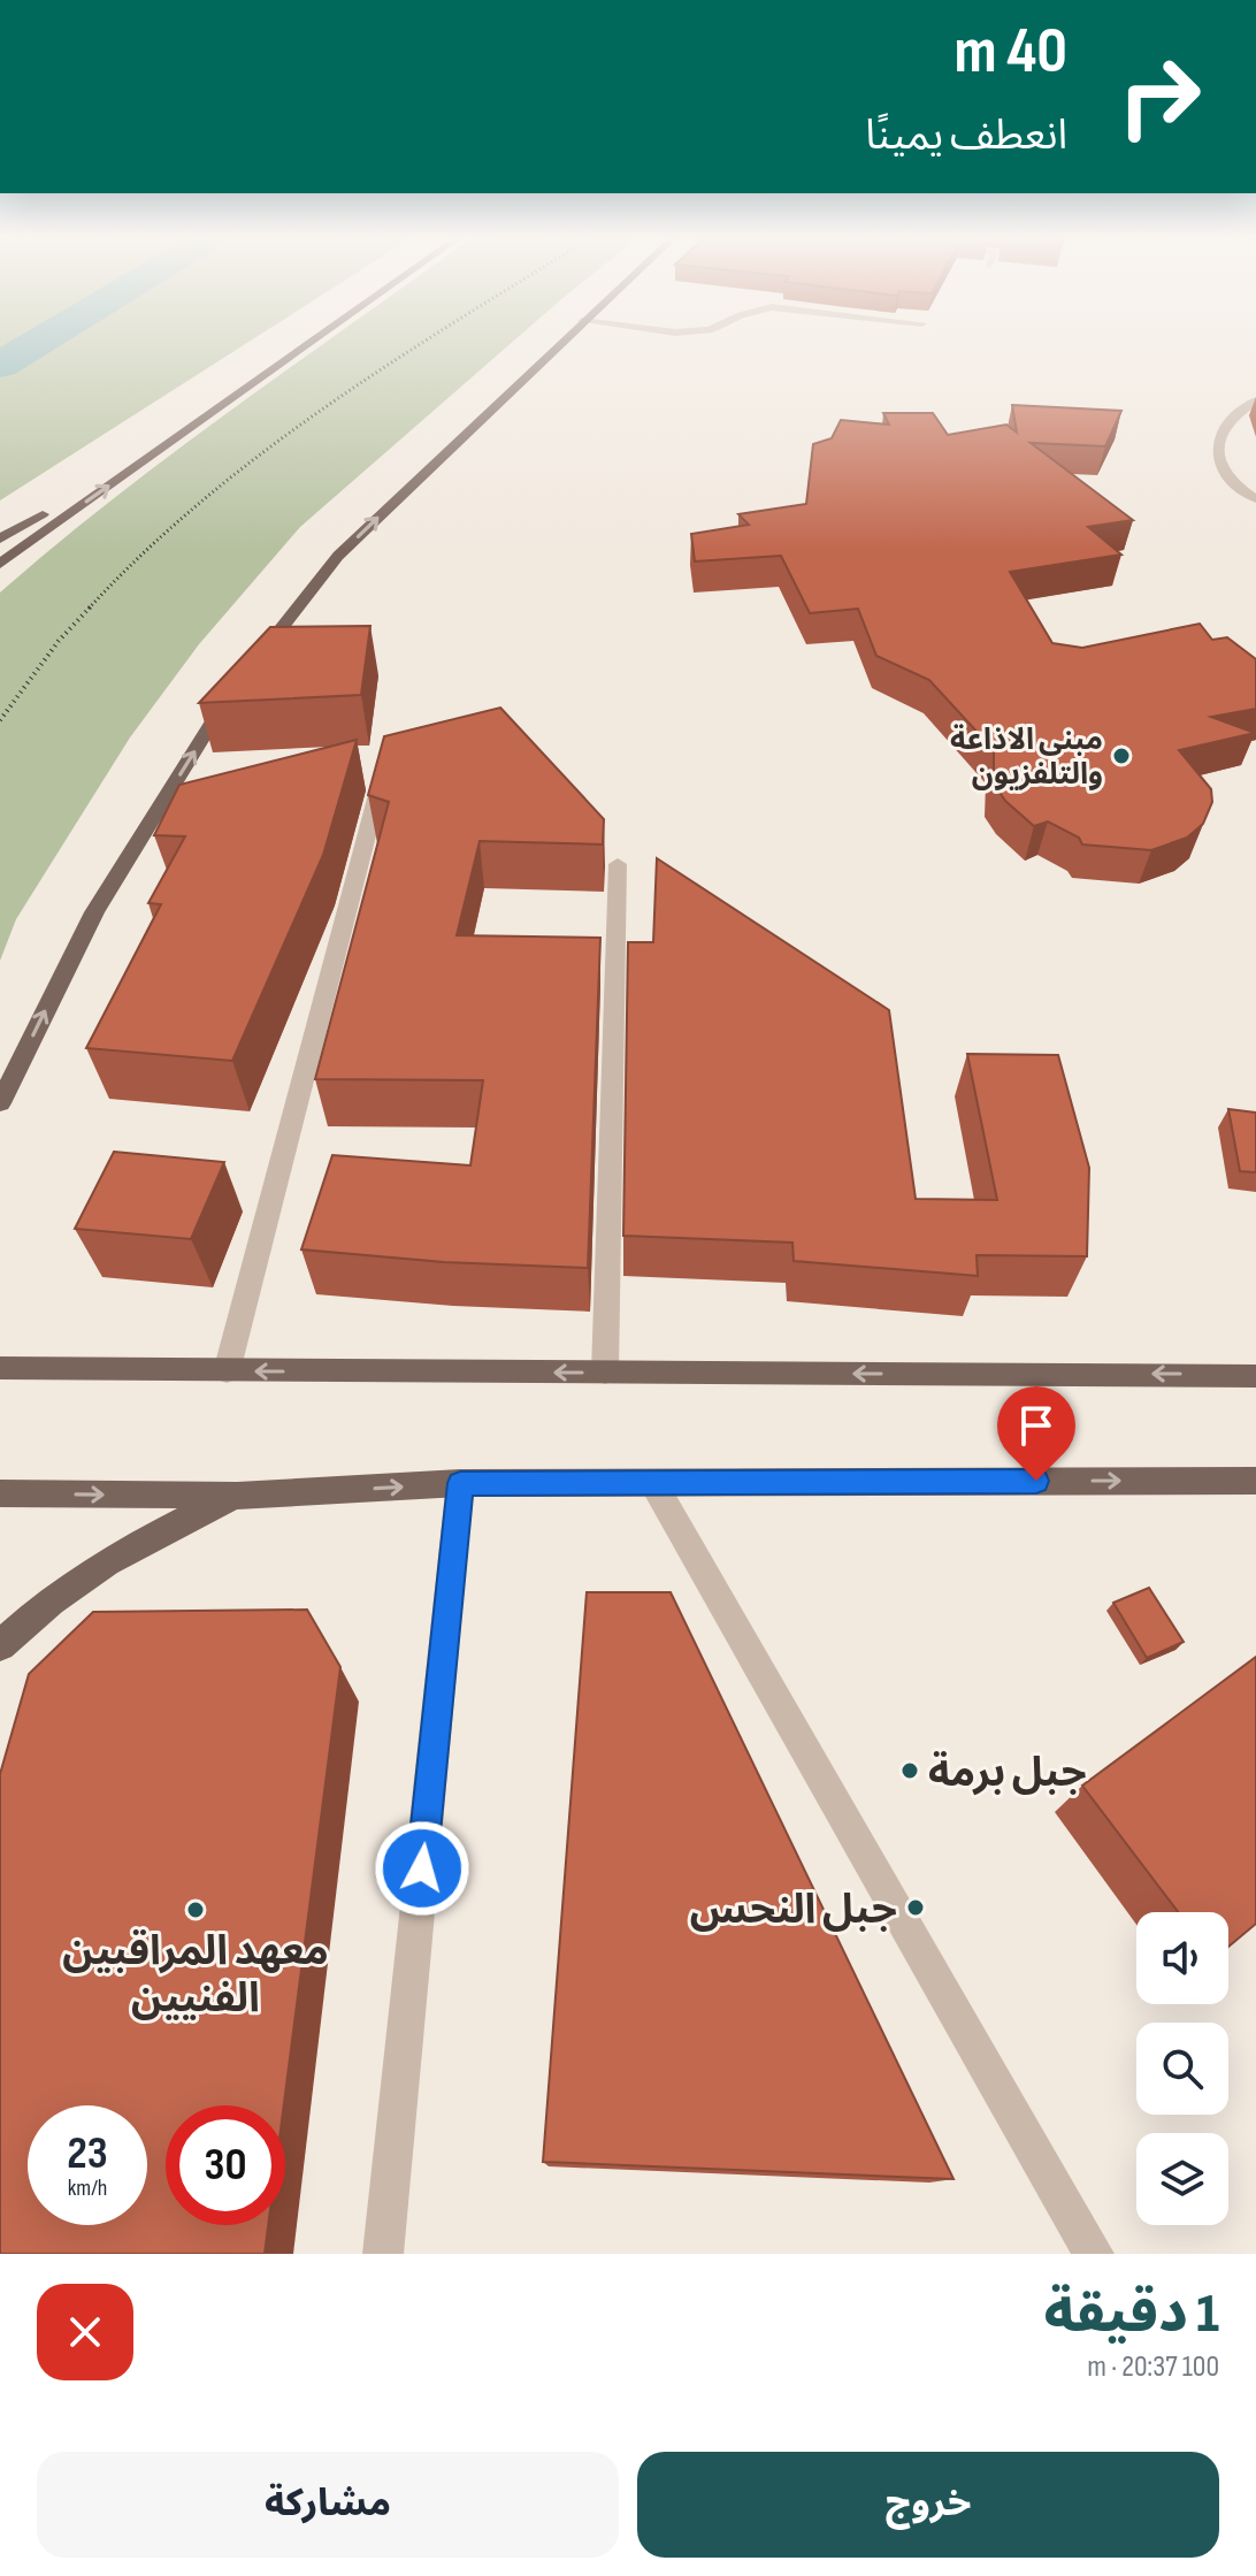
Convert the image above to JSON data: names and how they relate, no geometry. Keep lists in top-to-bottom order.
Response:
{
  "places": [
    "مبنى الاذاعة والتلفزيون",
    "جبل برمة",
    "جبل النحس",
    "معهد المراقبين الفنيين"
  ],
  "page": {
    "turn": ["40 m", "انعطف يمينًا"],
    "speed": "23 km/h",
    "limit": "30",
    "heading": ["1 دقيقة", "100 m · 20:37"],
    "buttons": ["خروج", "مشاركة"]
  }
}
